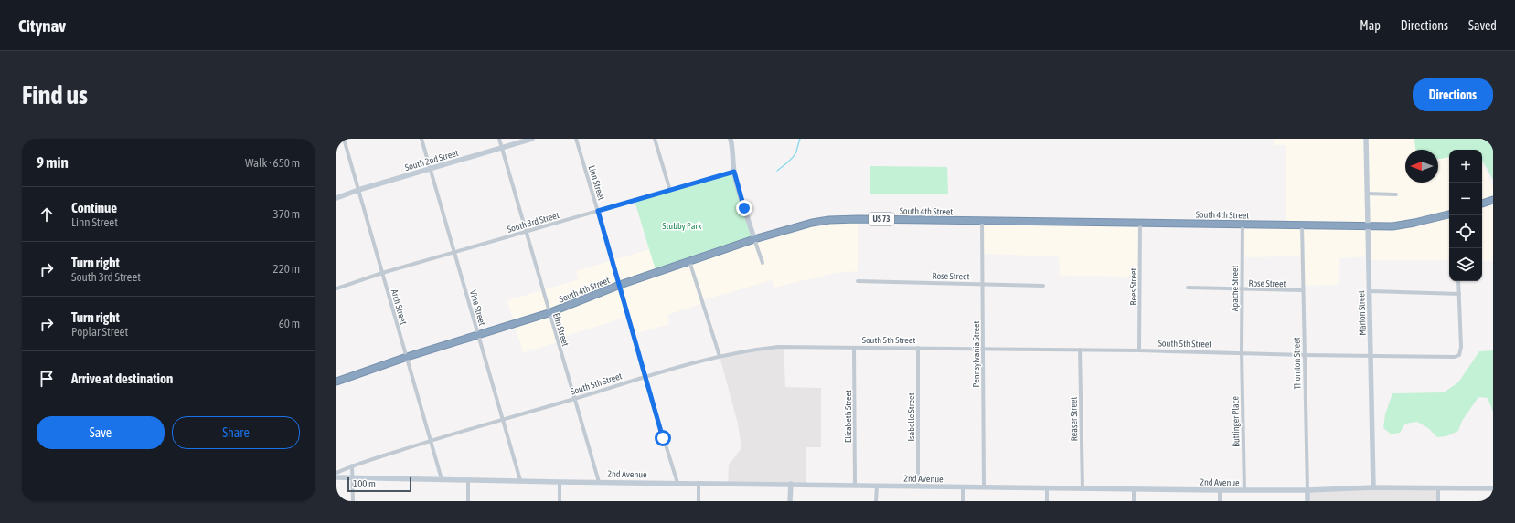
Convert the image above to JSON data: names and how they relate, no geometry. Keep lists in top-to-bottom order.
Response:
{
  "streets": {
    "highway": ["South 4th Street", "US 73"],
    "street": [
      "South 2nd Street",
      "Linn Street",
      "South 3rd Street",
      "Rose Street",
      "Rees Street",
      "Apache Street",
      "Arch Street",
      "Vine Street",
      "Marion Street",
      "Elm Street",
      "South 5th Street",
      "Pennsylvania Street",
      "Thornton Street",
      "Elizabeth Street",
      "Isabelle Street",
      "Reaser Street",
      "Buttinger Place",
      "2nd Avenue"
    ]
  },
  "crossings": [
    ["South 2nd Street", "Arch Street"],
    ["South 2nd Street", "Vine Street"],
    ["South 2nd Street", "Elm Street"],
    ["Linn Street", "South 4th Street"],
    ["Linn Street", "South 3rd Street"],
    ["Linn Street", "South 5th Street"],
    ["Linn Street", "2nd Avenue"],
    ["South 4th Street", "Rees Street"],
    ["South 4th Street", "Apache Street"],
    ["South 4th Street", "Arch Street"],
    ["South 4th Street", "Vine Street"],
    ["South 4th Street", "Marion Street"],
    ["South 4th Street", "Elm Street"],
    ["South 4th Street", "Pennsylvania Street"],
    ["South 4th Street", "Thornton Street"],
    ["South 3rd Street", "Arch Street"],
    ["South 3rd Street", "Vine Street"],
    ["South 3rd Street", "Elm Street"],
    ["Rose Street", "Apache Street"],
    ["Rose Street", "Pennsylvania Street"],
    ["Rose Street", "Thornton Street"],
    ["Rees Street", "South 5th Street"],
    ["Apache Street", "South 5th Street"],
    ["Apache Street", "Buttinger Place"],
    ["Arch Street", "South 5th Street"],
    ["Arch Street", "2nd Avenue"],
    ["Vine Street", "South 5th Street"],
    ["Vine Street", "2nd Avenue"],
    ["Marion Street", "South 5th Street"],
    ["Marion Street", "2nd Avenue"],
    ["Elm Street", "South 5th Street"],
    ["Elm Street", "2nd Avenue"],
    ["South 5th Street", "Pennsylvania Street"],
    ["South 5th Street", "Thornton Street"],
    ["South 5th Street", "Elizabeth Street"],
    ["South 5th Street", "Isabelle Street"],
    ["South 5th Street", "Reaser Street"],
    ["South 5th Street", "Buttinger Place"],
    ["Pennsylvania Street", "2nd Avenue"],
    ["Thornton Street", "2nd Avenue"],
    ["Elizabeth Street", "2nd Avenue"],
    ["Isabelle Street", "2nd Avenue"],
    ["Reaser Street", "2nd Avenue"],
    ["Buttinger Place", "2nd Avenue"]
  ],
  "parks": ["Stubby Park"],
  "scale_bar": "100 m",
  "north": "left",
  "page": {
    "header": "Citynav",
    "nav": ["Map", "Directions", "Saved"],
    "buttons": [
      "Directions",
      ["Save", "Share"]
    ],
    "title": "Find us",
    "heading": ["9 min", "Walk · 650 m"],
    "map_buttons": ["+", "−"],
    "list": [
      ["Continue", "Linn Street", "370 m"],
      ["Turn right", "South 3rd Street", "220 m"],
      ["Turn right", "Poplar Street", "60 m"],
      "Arrive at destination"
    ],
    "scale": "100 m"
  }
}
